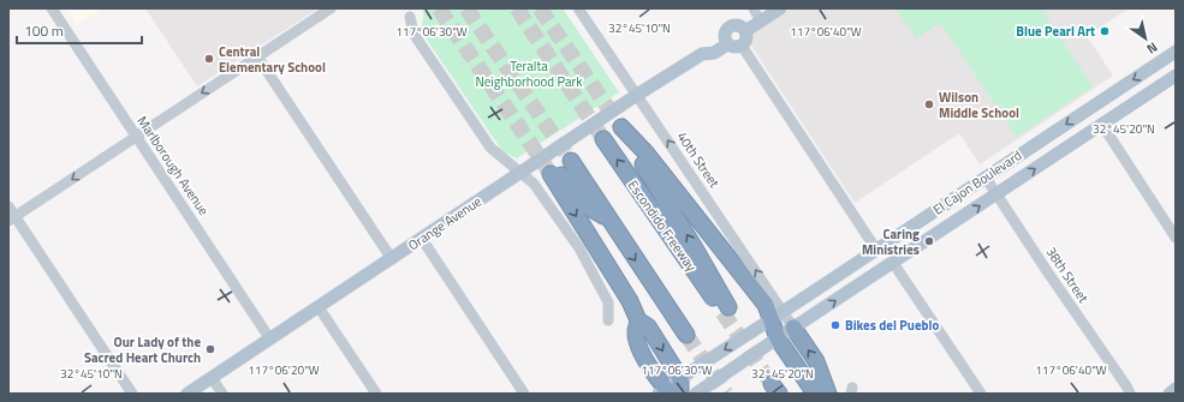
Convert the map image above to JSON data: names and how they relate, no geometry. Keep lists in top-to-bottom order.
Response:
{
  "streets": {
    "highway": ["Escondido Freeway"],
    "main road": ["El Cajon Boulevard", "Orange Avenue"],
    "street": ["40th Street", "Marlborough Avenue", "38th Street"]
  },
  "crossings": [
    ["40th Street", "El Cajon Boulevard"],
    ["40th Street", "Orange Avenue"],
    ["40th Street", "Escondido Freeway"],
    ["Marlborough Avenue", "Orange Avenue"],
    ["El Cajon Boulevard", "Escondido Freeway"],
    ["El Cajon Boulevard", "38th Street"]
  ],
  "one_way": ["40th Street"],
  "parks": ["Teralta Neighborhood Park"],
  "places": [
    "Blue Pearl Art",
    "Central Elementary School",
    "Wilson Middle School",
    "Caring Ministries",
    "Bikes del Pueblo",
    "Our Lady of the Sacred Heart Church"
  ],
  "scale_bar": "100 m",
  "north": "bottom right",
  "coordinates": [
    "32°45'10\"N",
    "117°06'30\"W",
    "117°06'40\"W",
    "32°45'20\"N",
    "117°06'20\"W"
  ]
}
